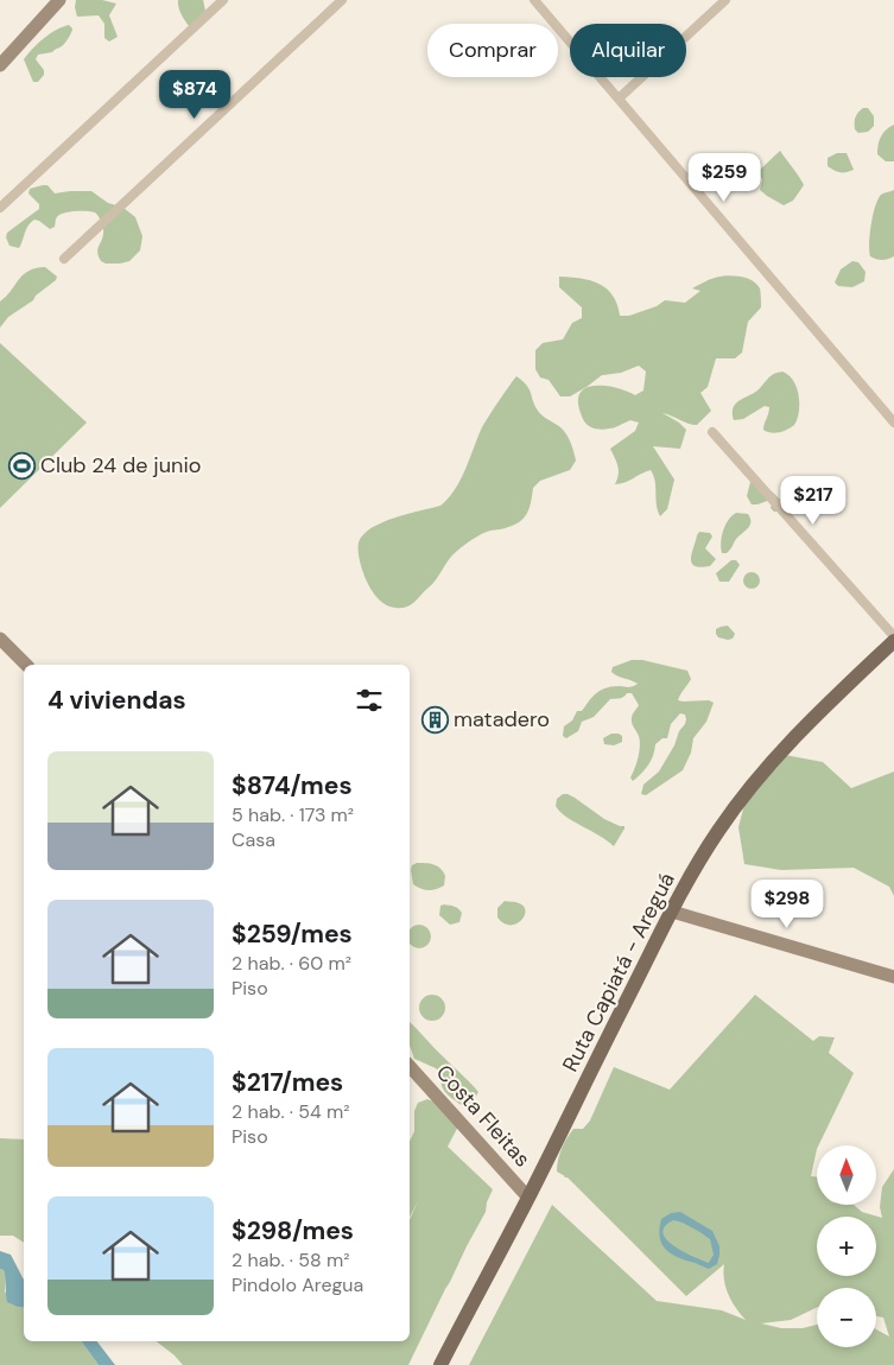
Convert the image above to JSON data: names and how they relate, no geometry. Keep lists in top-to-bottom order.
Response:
{
  "streets": {
    "main road": ["Ruta Capiatá - Areguá", "Costa Fleitas"]
  },
  "crossings": [
    ["Ruta Capiatá - Areguá", "Costa Fleitas"]
  ],
  "places": {
    "sports": ["Club 24 de junio"],
    "building": ["matadero"]
  },
  "north": "top",
  "page": {
    "chip": ["Comprar", "Alquilar"],
    "price": [
      "$874",
      "$259",
      "$217",
      "$298"
    ],
    "heading": "4 viviendas",
    "list": [
      {
        "name": "$874/mes",
        "note": "5 hab. · 173 m² · Casa"
      },
      {
        "name": "$259/mes",
        "note": "2 hab. · 60 m² · Piso"
      },
      {
        "name": "$217/mes",
        "note": "2 hab. · 54 m² · Piso"
      },
      {
        "name": "$298/mes",
        "note": "2 hab. · 58 m² · Pindolo Aregua"
      }
    ],
    "map_buttons": ["+", "−"]
  }
}
